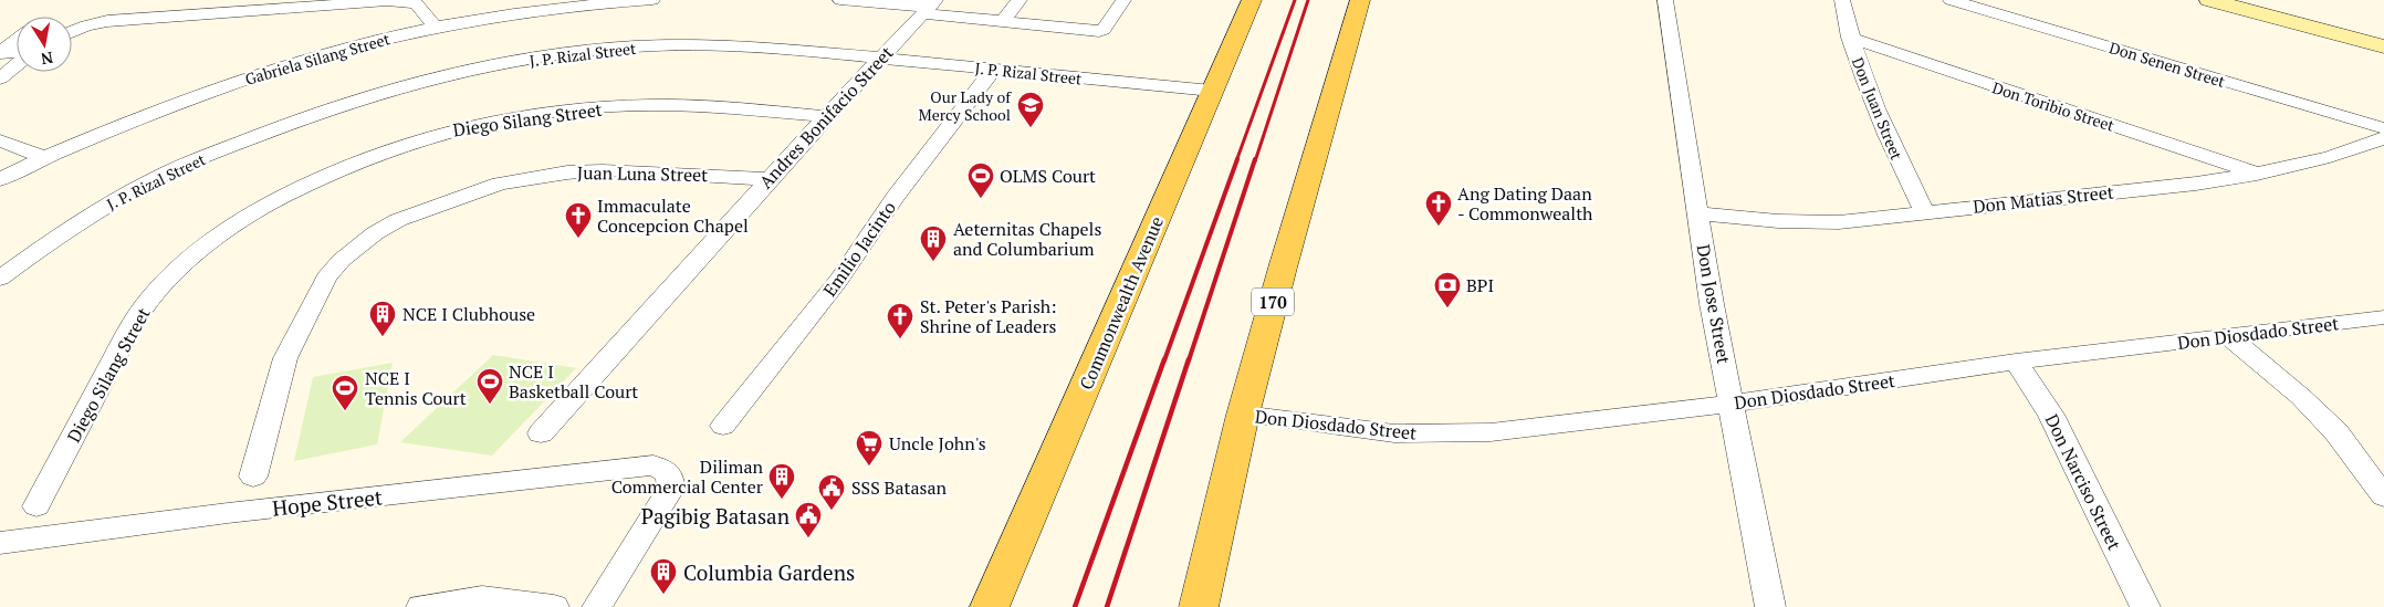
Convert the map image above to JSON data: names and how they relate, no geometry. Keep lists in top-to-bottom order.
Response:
{
  "streets": {
    "main road": ["170", "Commonwealth Avenue"],
    "street": [
      "J. P. Rizal Street",
      "Gabriela Silang Street",
      "Don Senen Street",
      "Don Toribio Street",
      "Don Juan Street",
      "Andres Bonifacio Street",
      "Diego Silang Street",
      "Juan Luna Street",
      "Don Matias Street",
      "Emilio Jacinto",
      "Don Jose Street",
      "Don Diosdado Street",
      "Don Narciso Street",
      "Hope Street"
    ]
  },
  "crossings": [
    ["J. P. Rizal Street", "Andres Bonifacio Street"],
    ["J. P. Rizal Street", "Emilio Jacinto"],
    ["J. P. Rizal Street", "Commonwealth Avenue"],
    ["Don Toribio Street", "Don Juan Street"],
    ["Don Toribio Street", "Don Matias Street"],
    ["Don Juan Street", "Don Matias Street"],
    ["Andres Bonifacio Street", "Diego Silang Street"],
    ["Andres Bonifacio Street", "Juan Luna Street"],
    ["Don Matias Street", "Don Jose Street"],
    ["170", "Don Diosdado Street"],
    ["Don Jose Street", "Don Diosdado Street"],
    ["Don Diosdado Street", "Don Narciso Street"]
  ],
  "places": {
    "school or university": ["Our Lady of Mercy School"],
    "sports": ["OLMS Court", "NCE I Basketball Court", "NCE I Tennis Court"],
    "church": ["Ang Dating Daan - Commonwealth", "Immaculate Concepcion Chapel", "St. Peter's Parish: Shrine of Leaders"],
    "building": [
      "Aeternitas Chapels and Columbarium",
      "NCE I Clubhouse",
      "Diliman Commercial Center",
      "Columbia Gardens"
    ],
    "bank": ["BPI"],
    "supermarket": ["Uncle John's"],
    "public building": ["SSS Batasan", "Pagibig Batasan"]
  },
  "north": "bottom"
}
